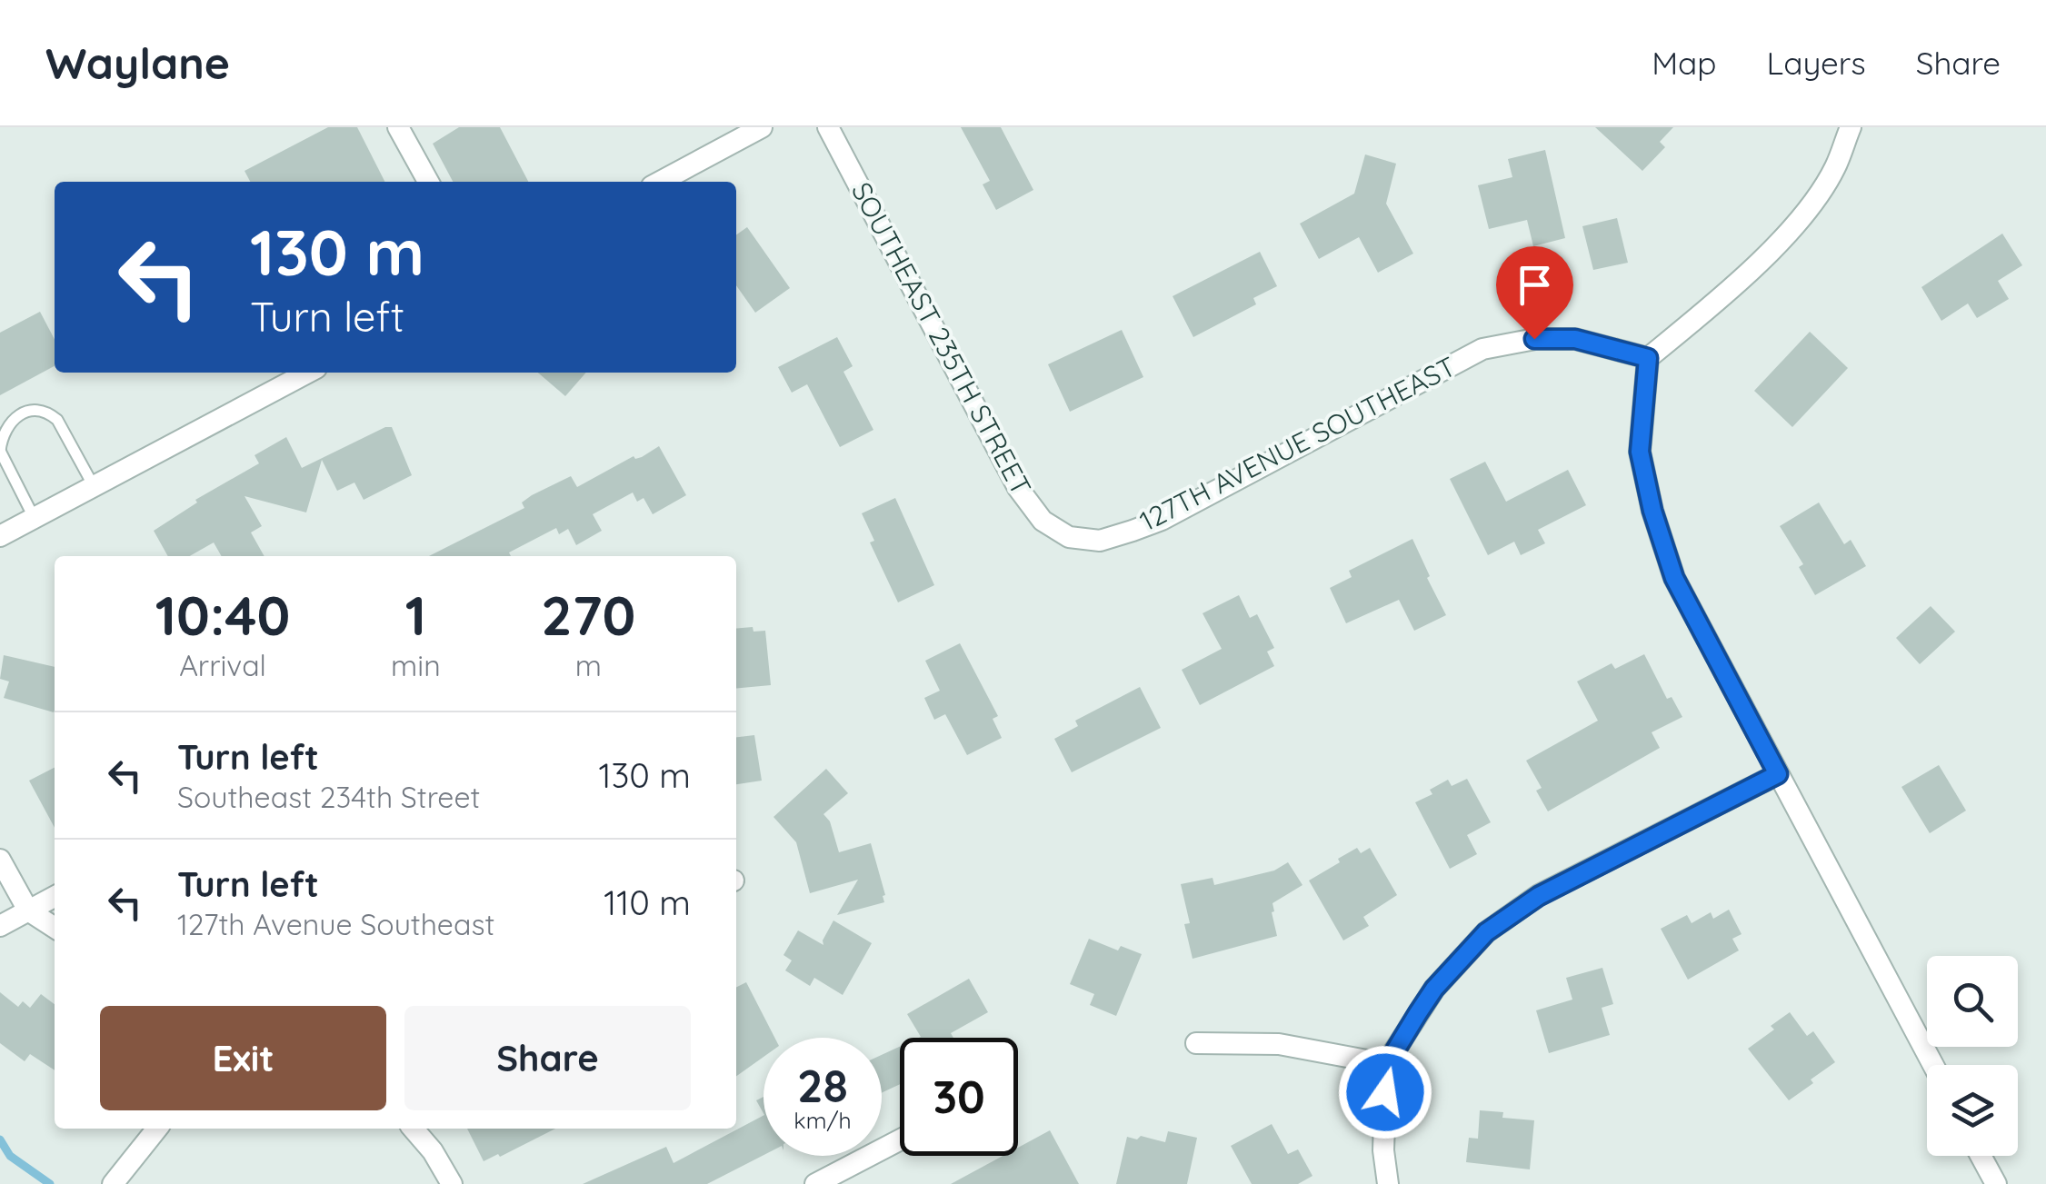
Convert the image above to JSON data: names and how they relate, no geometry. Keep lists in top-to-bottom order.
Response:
{
  "streets": {
    "street": ["SOUTHEAST 235TH STREET", "127TH AVENUE SOUTHEAST"]
  },
  "crossings": [
    ["SOUTHEAST 235TH STREET", "127TH AVENUE SOUTHEAST"]
  ],
  "page": {
    "header": "Waylane",
    "nav": ["Map", "Layers", "Share"],
    "turn": ["130 m", "Turn left"],
    "eta": [
      "10:40",
      "Arrival",
      "1",
      "min",
      "270",
      "m"
    ],
    "list": [
      {
        "name": "Turn left",
        "note": "Southeast 234th Street",
        "value": "130 m"
      },
      {
        "name": "Turn left",
        "note": "127th Avenue Southeast",
        "value": "110 m"
      }
    ],
    "buttons": ["Exit", "Share"],
    "speed": "28 km/h",
    "limit": "30"
  }
}
